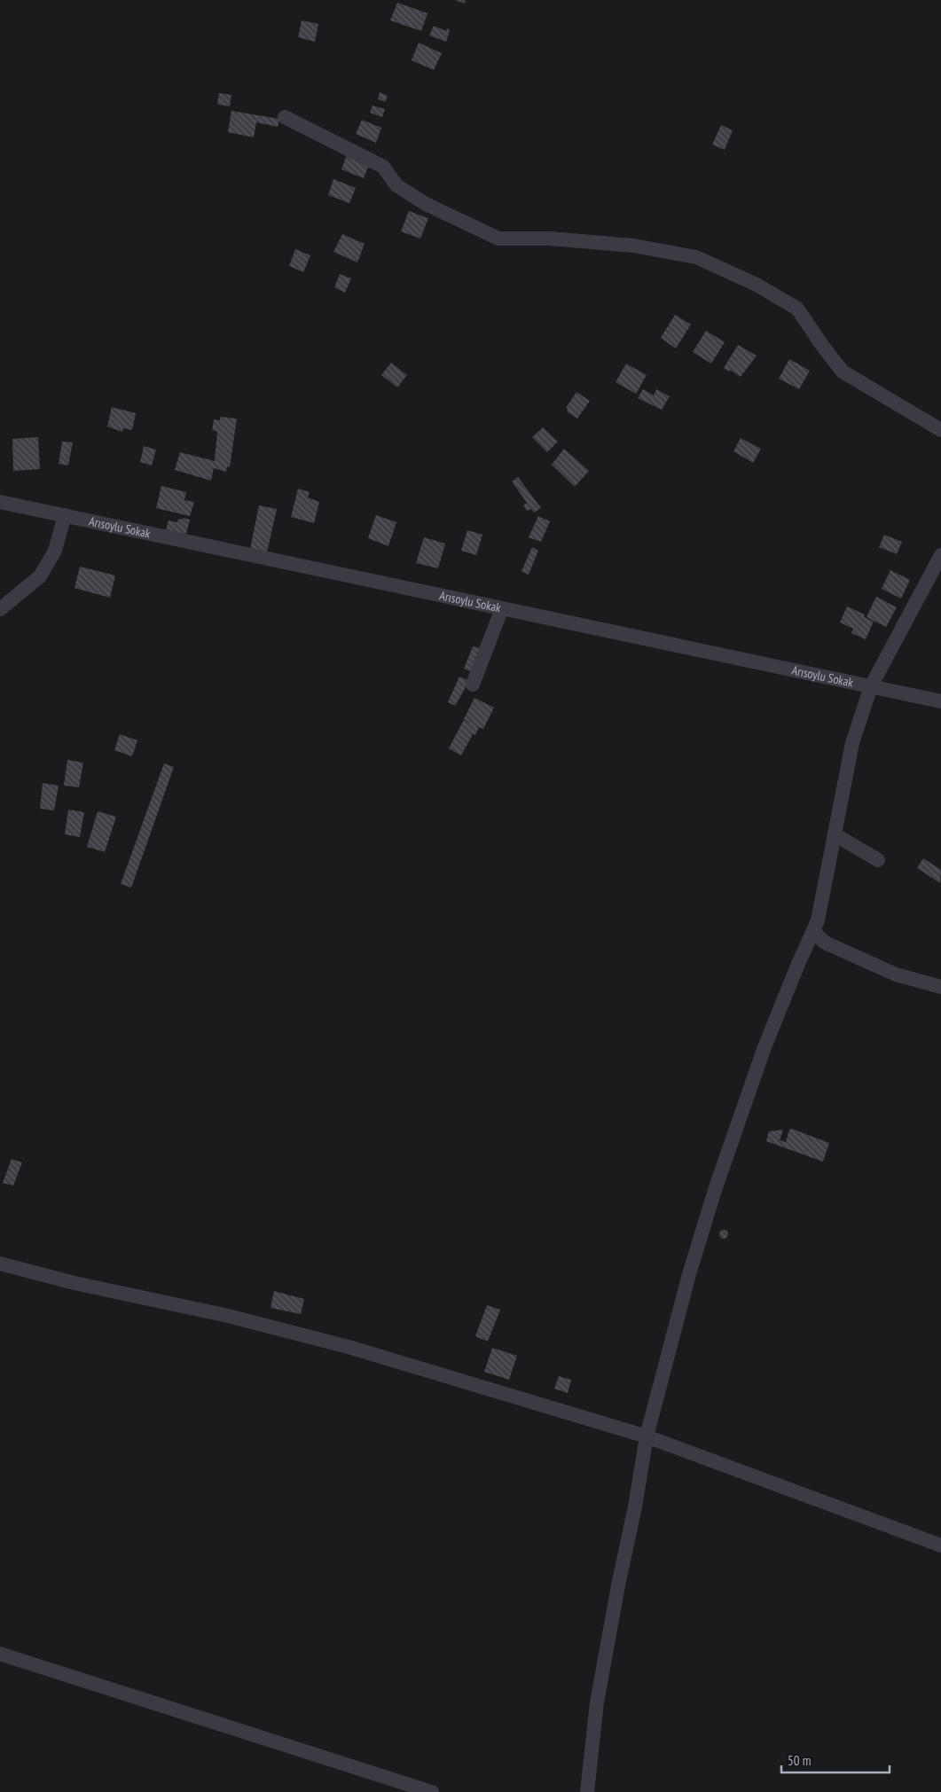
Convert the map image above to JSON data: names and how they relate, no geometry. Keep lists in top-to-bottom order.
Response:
{
  "streets": {
    "street": ["Arısoylu Sokak"]
  },
  "scale_bar": "50 m"
}
